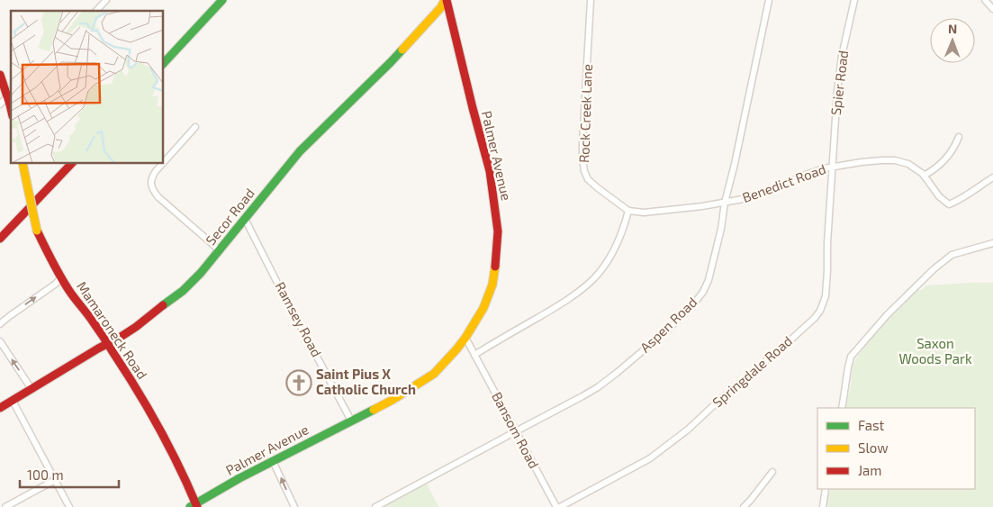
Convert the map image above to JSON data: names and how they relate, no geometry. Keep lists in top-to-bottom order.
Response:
{
  "streets": {
    "street": [
      "Spier Road",
      "Rock Creek Lane",
      "Palmer Avenue",
      "Benedict Road",
      "Secor Road",
      "Ramsey Road",
      "Aspen Road",
      "Mamaroneck Road",
      "Springdale Road",
      "Bansom Road"
    ]
  },
  "crossings": [
    ["Spier Road", "Benedict Road"],
    ["Spier Road", "Springdale Road"],
    ["Rock Creek Lane", "Benedict Road"],
    ["Palmer Avenue", "Secor Road"],
    ["Palmer Avenue", "Ramsey Road"],
    ["Palmer Avenue", "Mamaroneck Road"],
    ["Benedict Road", "Aspen Road"],
    ["Benedict Road", "Springdale Road"],
    ["Secor Road", "Ramsey Road"],
    ["Secor Road", "Mamaroneck Road"],
    ["Aspen Road", "Bansom Road"]
  ],
  "parks": ["Saxon Woods Park"],
  "places": {
    "church": ["Saint Pius X Catholic Church"]
  },
  "legend": ["Fast", "Slow", "Jam"],
  "scale_bar": "100 m",
  "north": "top"
}
